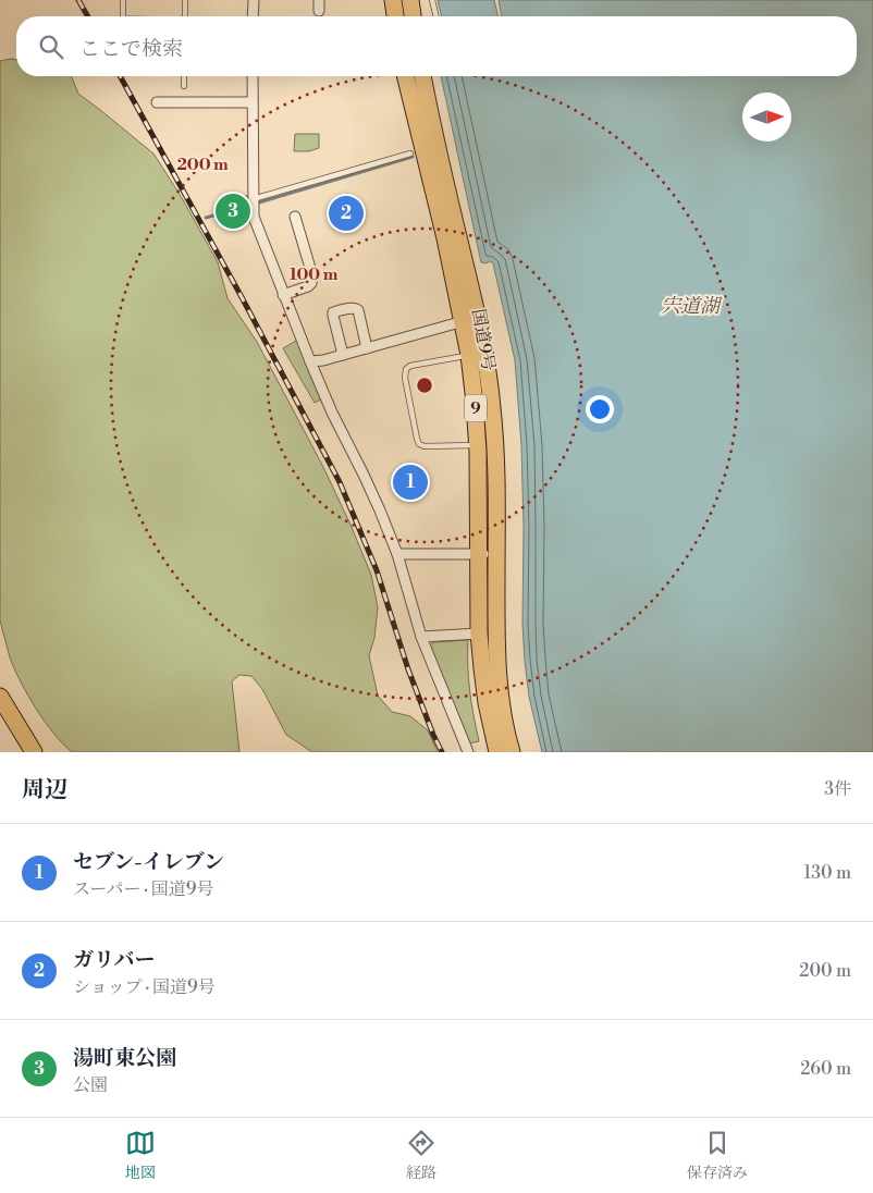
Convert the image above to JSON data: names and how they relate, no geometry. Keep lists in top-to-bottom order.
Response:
{
  "streets": {
    "highway": ["国道9号", "9"]
  },
  "water": ["宍道湖"],
  "north": "right",
  "page": {
    "search": "ここで検索",
    "pins": ["3", "2", "1"],
    "heading": ["周辺", "3件"],
    "list": [
      {
        "mark": "1",
        "name": "セブン-イレブン",
        "note": "スーパー · 国道9号",
        "value": "130 m"
      },
      {
        "mark": "2",
        "name": "ガリバー",
        "note": "ショップ · 国道9号",
        "value": "200 m"
      },
      {
        "mark": "3",
        "name": "湯町東公園",
        "note": "公園",
        "value": "260 m"
      }
    ],
    "nav": ["地図", "経路", "保存済み"]
  },
  "rings": ["200 m", "100 m"]
}
